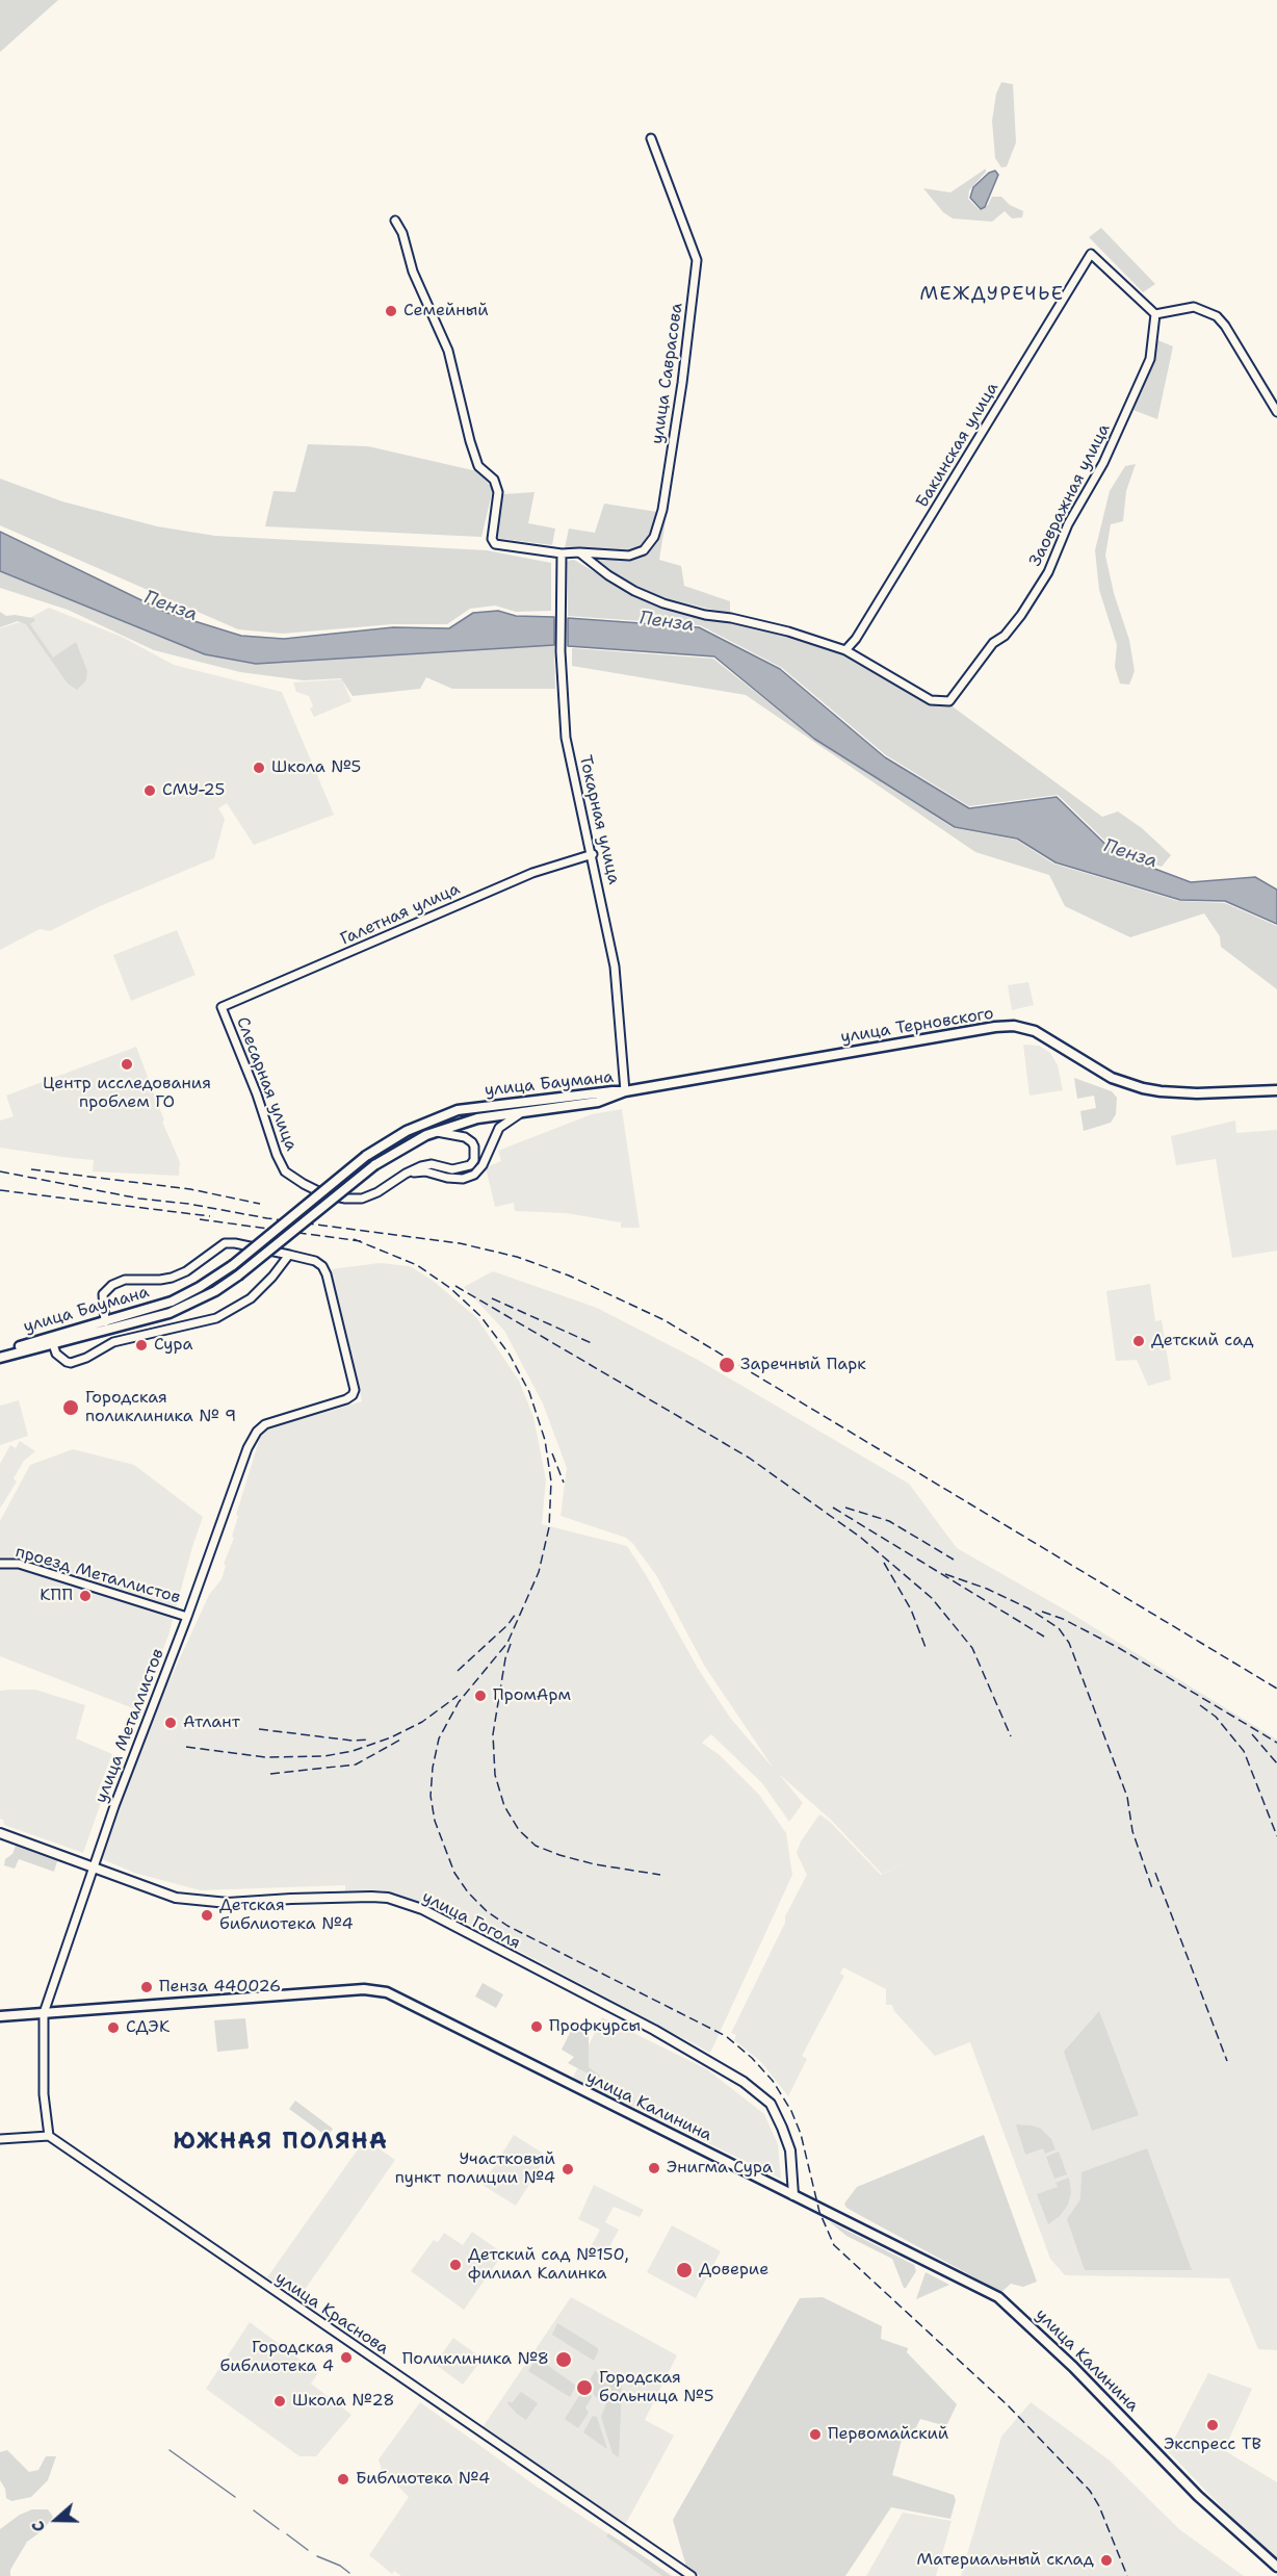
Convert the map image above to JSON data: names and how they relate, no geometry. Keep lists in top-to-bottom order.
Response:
{
  "streets": {
    "main road": [
      "улица Терновского",
      "улица Баумана",
      "улица Гоголя",
      "улица Калинина"
    ],
    "street": [
      "улица Саврасова",
      "Бакинская улица",
      "Заовражная улица",
      "Токарная улица",
      "Галетная улица",
      "Слесарная улица",
      "проезд Металлистов",
      "улица Металлистов",
      "улица Краснова"
    ]
  },
  "crossings": [
    ["улица Саврасова", "Токарная улица"],
    ["Бакинская улица", "Заовражная улица"],
    ["Токарная улица", "Галетная улица"],
    ["Токарная улица", "улица Терновского"],
    ["Токарная улица", "улица Баумана"],
    ["Галетная улица", "Слесарная улица"],
    ["улица Терновского", "улица Баумана"],
    ["проезд Металлистов", "улица Металлистов"],
    ["улица Металлистов", "улица Гоголя"],
    ["улица Металлистов", "улица Калинина"],
    ["улица Металлистов", "улица Краснова"],
    ["улица Гоголя", "улица Калинина"]
  ],
  "districts": ["МЕЖДУРЕЧЬЕ", "ЮЖНАЯ ПОЛЯНА"],
  "water": ["Пенза"],
  "places": [
    "Семейный",
    "Школа №5",
    "СМУ-25",
    "Центр исследования проблем ГО",
    "Детский сад",
    "Сура",
    "Заречный Парк",
    "Городская поликлиника № 9",
    "КПП",
    "ПромАрм",
    "Атлант",
    "Детская библиотека №4",
    "Пенза 440026",
    "Профкурсы",
    "СДЭК",
    "Энигма Сура",
    "Участковый пункт полиции №4",
    "Детский сад №150, филиал Калинка",
    "Доверие",
    "Городская библиотека 4",
    "Поликлиника №8",
    "Городская больница №5",
    "Школа №28",
    "Экспресс ТВ",
    "Первомайский",
    "Библиотека №4",
    "Материальный склад"
  ],
  "north": "left"
}
